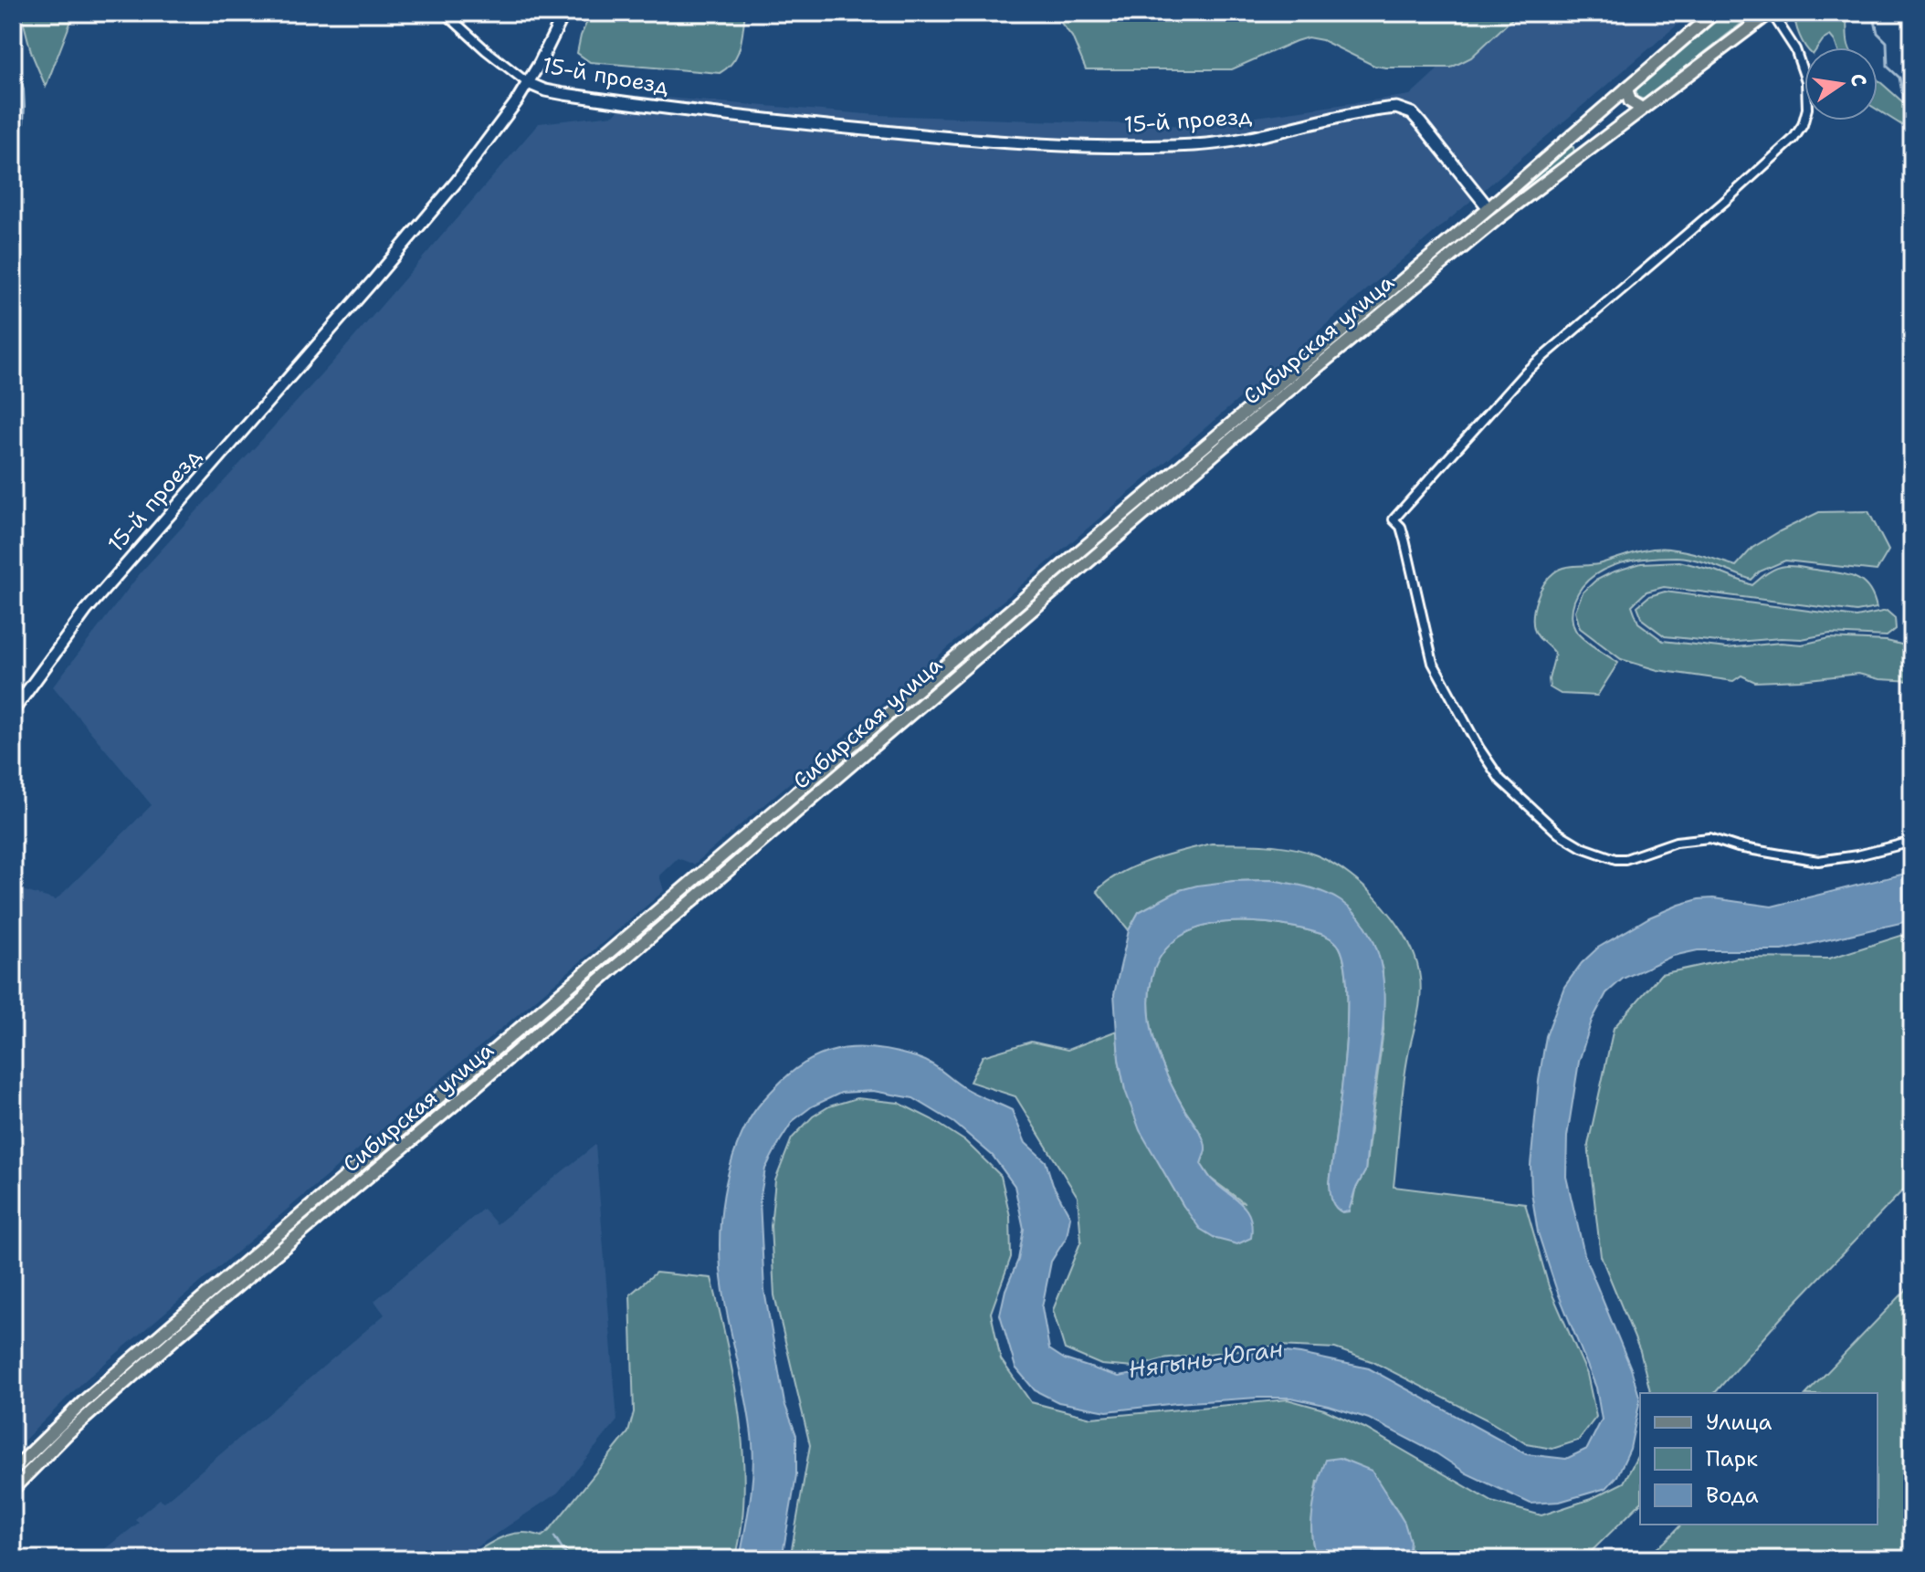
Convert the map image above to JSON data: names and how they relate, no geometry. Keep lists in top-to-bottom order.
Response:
{
  "streets": {
    "main road": ["Сибирская улица"],
    "street": ["15-й проезд"]
  },
  "crossings": [
    ["15-й проезд", "Сибирская улица"]
  ],
  "water": ["Нягынь-Юган"],
  "legend": ["Улица", "Парк", "Вода"],
  "north": "right"
}
